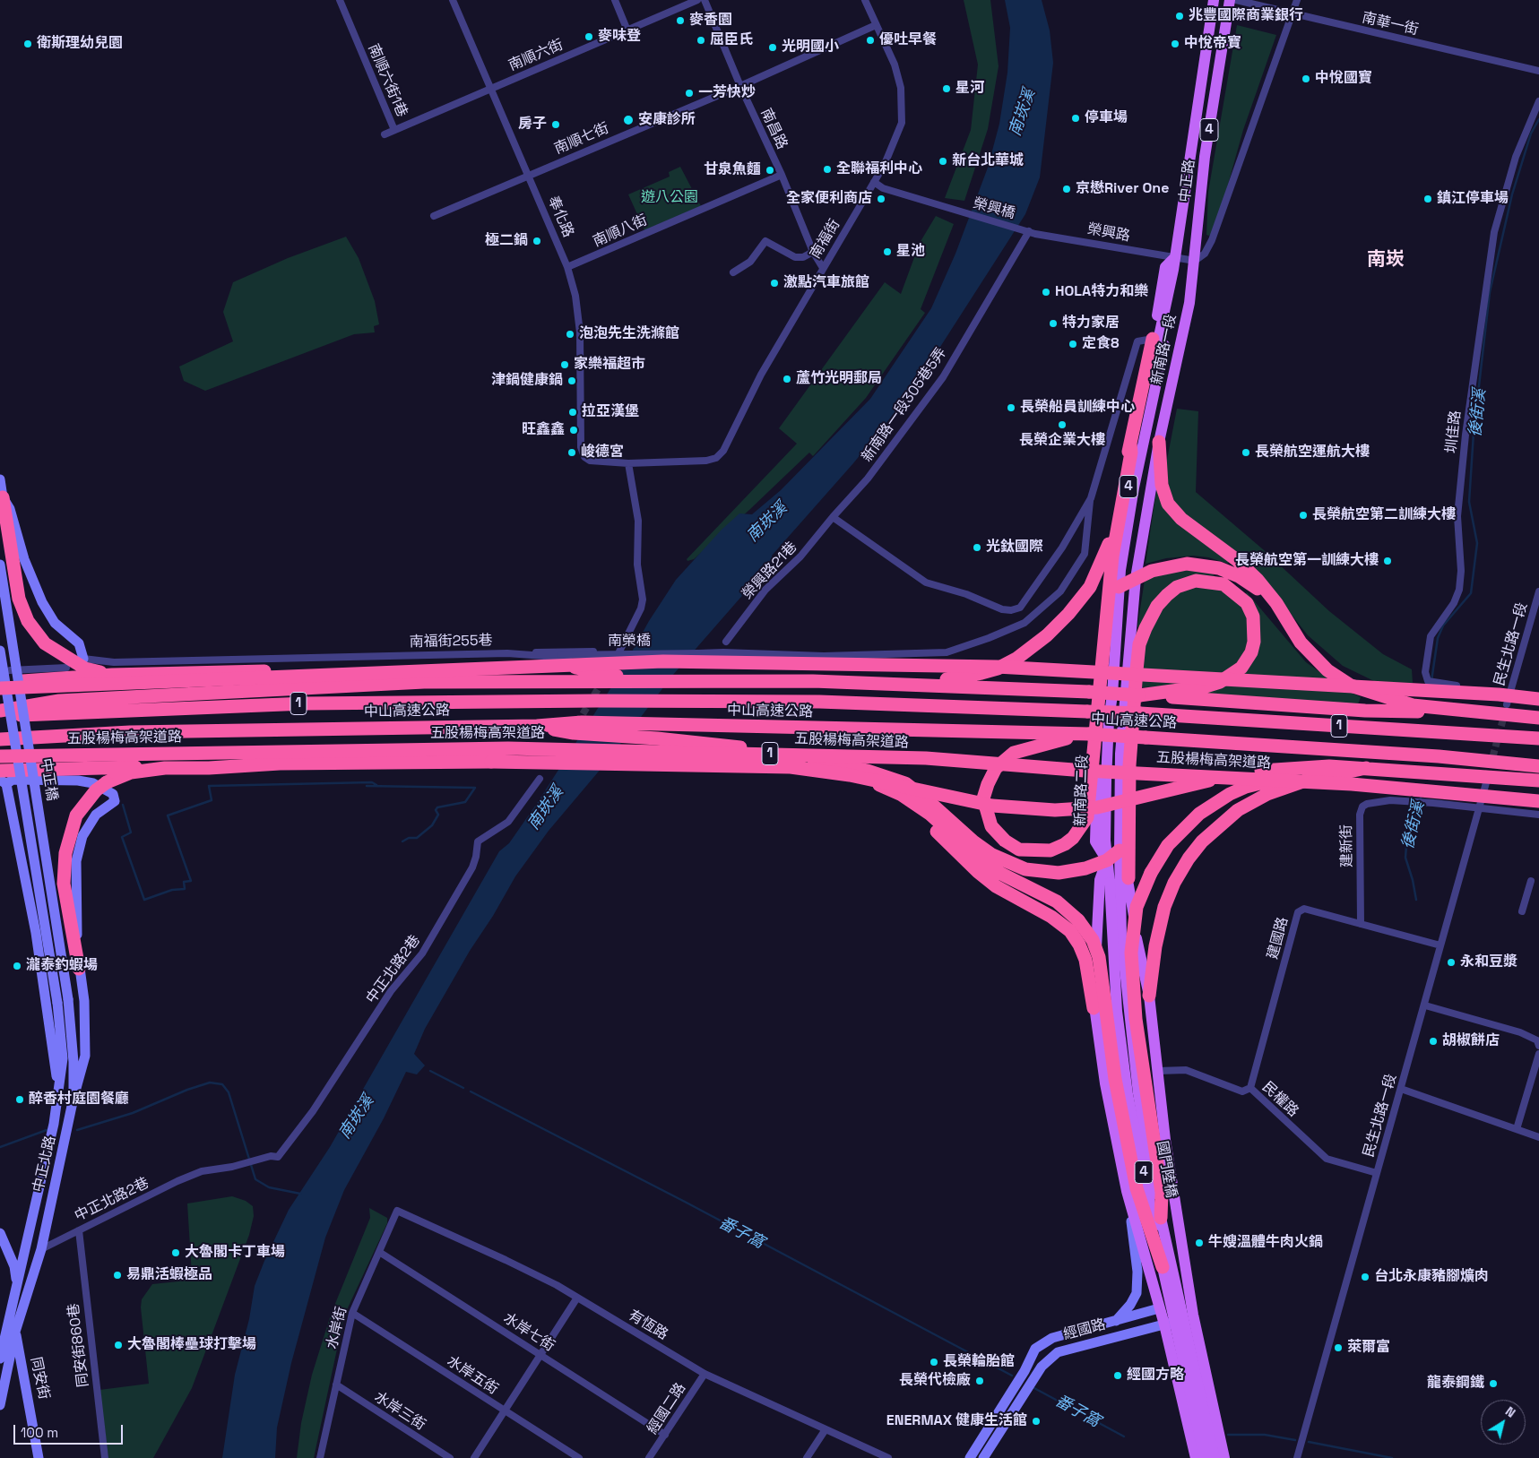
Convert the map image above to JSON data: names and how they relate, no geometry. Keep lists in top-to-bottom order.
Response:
{
  "streets": {
    "highway": ["1", "中山高速公路", "五股楊梅高架道路"],
    "main road": [
      "4",
      "中正路",
      "新南路一段",
      "新南路二段",
      "國門陸橋"
    ],
    "street": [
      "南華一街",
      "南順六街",
      "南順六街1巷",
      "南昌路",
      "南順七街",
      "榮興橋",
      "奉化路",
      "南順八街",
      "榮興路",
      "南福街",
      "新南路一段305巷5弄",
      "圳佳路",
      "榮興路21巷",
      "南福街255巷",
      "南榮橋",
      "民生北路一段",
      "中正橋",
      "建新街",
      "建國路",
      "中正北路2巷",
      "民權路",
      "中正北路",
      "有恆路",
      "水岸街",
      "經國路",
      "水岸七街",
      "同安街860巷",
      "水岸五街",
      "同安街",
      "經國二路",
      "水岸三街"
    ]
  },
  "crossings": [
    ["南順六街", "南順六街1巷"],
    ["南順六街", "奉化路"],
    ["南昌路", "南順七街"],
    ["南昌路", "南順八街"],
    ["南昌路", "南福街"],
    ["4", "新南路一段"],
    ["4", "新南路二段"],
    ["4", "民權路"],
    ["4", "國門陸橋"],
    ["4", "經國路"],
    ["南順七街", "奉化路"],
    ["南順七街", "南福街"],
    ["中正路", "榮興路"],
    ["中正路", "新南路一段"],
    ["榮興橋", "榮興路"],
    ["榮興橋", "南福街"],
    ["奉化路", "南順八街"],
    ["奉化路", "南福街"],
    ["榮興路", "新南路一段"],
    ["榮興路", "新南路一段305巷5弄"],
    ["南福街", "南福街255巷"],
    ["新南路一段", "新南路二段"],
    ["新南路一段305巷5弄", "榮興路21巷"],
    ["圳佳路", "民生北路一段"],
    ["南福街255巷", "南榮橋"],
    ["民生北路一段", "建新街"],
    ["民生北路一段", "建國路"],
    ["民生北路一段", "民權路"],
    ["中正橋", "中正北路"],
    ["建新街", "建國路"],
    ["建國路", "民權路"],
    ["中正北路2巷", "中正北路"],
    ["中正北路2巷", "同安街860巷"],
    ["中正北路", "同安街"],
    ["有恆路", "水岸街"],
    ["有恆路", "經國二路"],
    ["水岸街", "水岸七街"],
    ["水岸街", "水岸五街"],
    ["水岸街", "水岸三街"],
    ["水岸七街", "經國二路"]
  ],
  "districts": ["南崁"],
  "water": ["南崁溪", "後街溪", "番子窩"],
  "parks": ["遊八公園"],
  "places": [
    "兆豐國際商業銀行",
    "麥香園",
    "麥味登",
    "屈臣氏",
    "優吐早餐",
    "衛斯理幼兒園",
    "中悅帝寶",
    "光明國小",
    "中悅國寶",
    "星河",
    "一芳快炒",
    "停車場",
    "安康診所",
    "房子",
    "新台北華城",
    "全聯福利中心",
    "甘泉魚麵",
    "京懋River One",
    "全家便利商店",
    "鎮江停車場",
    "極二鍋",
    "星池",
    "激點汽車旅館",
    "HOLA特力和樂",
    "特力家居",
    "泡泡先生洗滌館",
    "定食8",
    "家樂福超市",
    "蘆竹光明郵局",
    "津鍋健康鍋",
    "長榮船員訓練中心",
    "拉亞漢堡",
    "長榮企業大樓",
    "旺鑫鑫",
    "峻德宮",
    "長榮航空運航大樓",
    "長榮航空第二訓練大樓",
    "光鈦國際",
    "長榮航空第一訓練大樓",
    "永和豆漿",
    "瀧泰釣蝦場",
    "胡椒餅店",
    "醉香村庭園餐廳",
    "牛嫂溫體牛肉火鍋",
    "大魯閣卡丁車場",
    "易鼎活蝦極品",
    "台北永康豬腳爌肉",
    "大魯閣棒壘球打擊場",
    "萊爾富",
    "長榮輪胎館",
    "經國方略",
    "長榮代檢廠",
    "龍泰鋼鐵",
    "ENERMAX 健康生活館"
  ],
  "scale_bar": "100 m",
  "north": "top right"
}
